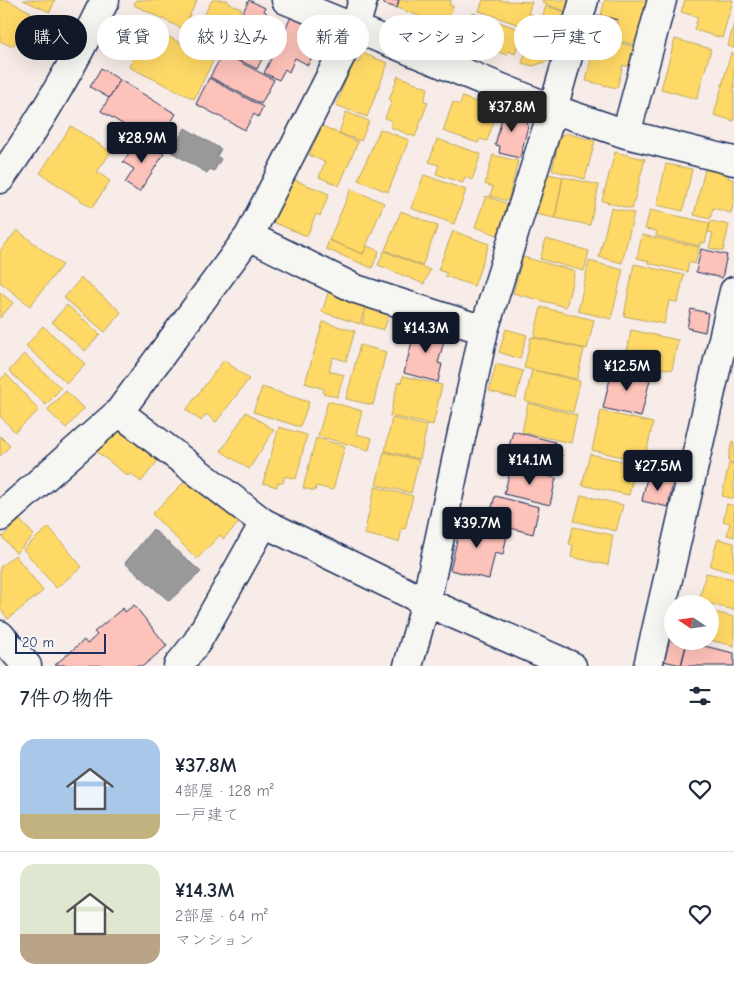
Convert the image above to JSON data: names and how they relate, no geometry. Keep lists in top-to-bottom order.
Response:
{
  "scale_bar": "20 m",
  "north": "left",
  "page": {
    "chip": [
      "購入",
      "賃貸",
      "絞り込み",
      "新着",
      "マンション",
      "一戸建て"
    ],
    "price": [
      "¥37.8M",
      "¥28.9M",
      "¥14.3M",
      "¥12.5M",
      "¥14.1M",
      "¥27.5M",
      "¥39.7M"
    ],
    "scale": "20 m",
    "heading": "7件の物件",
    "list": [
      {
        "name": "¥37.8M",
        "note": "4部屋 · 128 m² · 一戸建て"
      },
      {
        "name": "¥14.3M",
        "note": "2部屋 · 64 m² · マンション"
      }
    ]
  }
}
